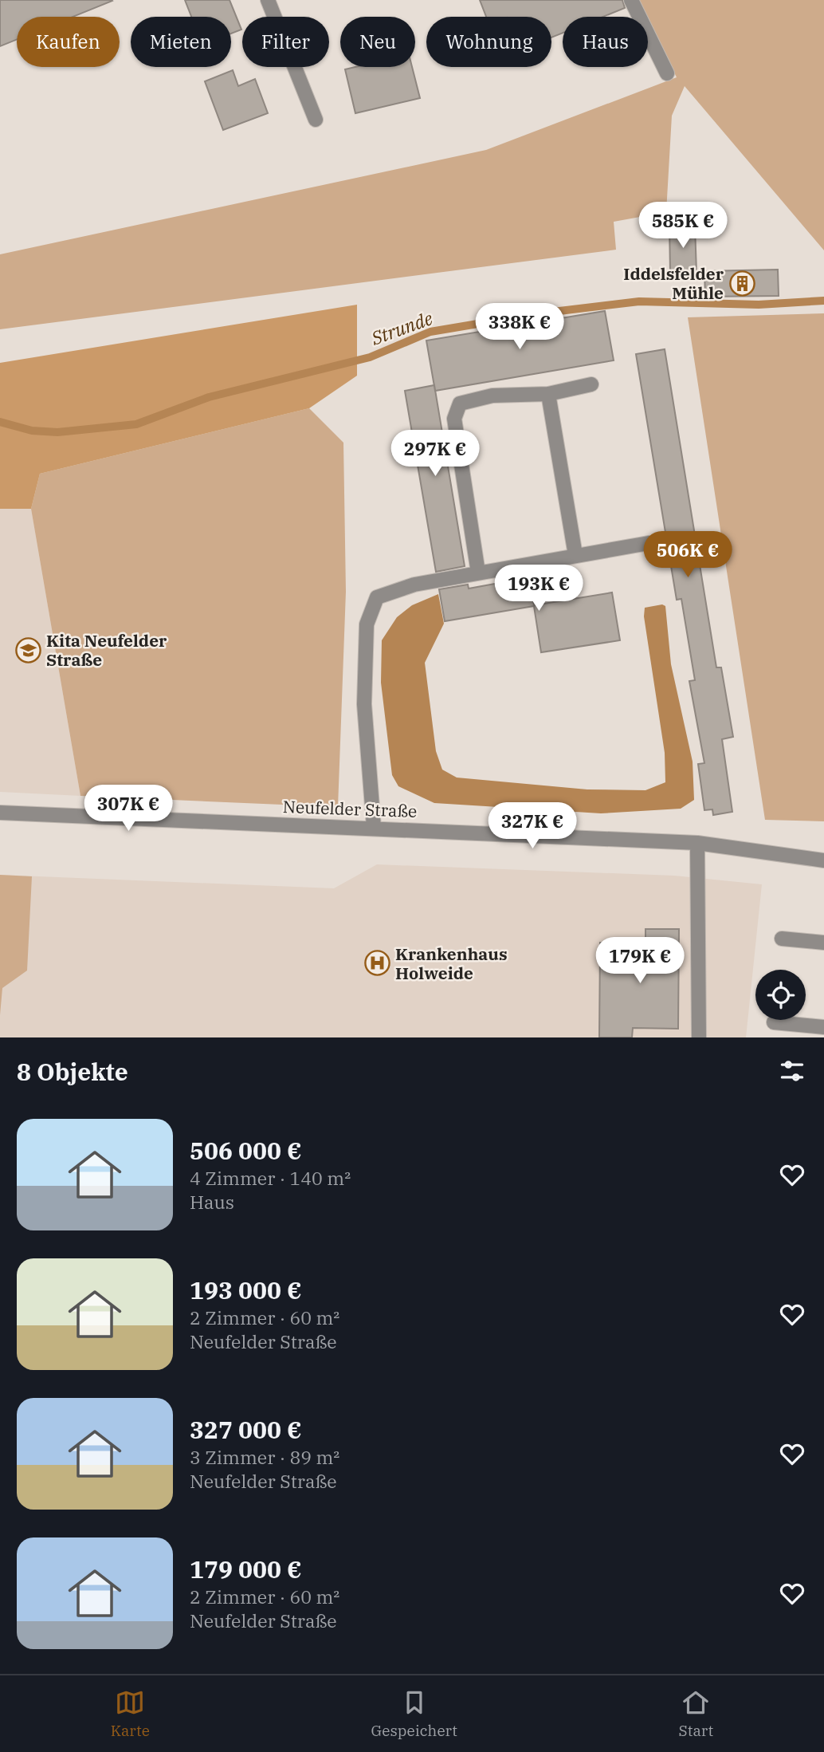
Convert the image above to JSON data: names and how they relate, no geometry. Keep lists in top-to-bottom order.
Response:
{
  "streets": {
    "street": ["Neufelder Straße"]
  },
  "water": ["Strunde"],
  "places": {
    "building": ["Iddelsfelder Mühle"],
    "school or university": ["Kita Neufelder Straße"],
    "hospital": ["Krankenhaus Holweide"]
  },
  "page": {
    "chip": [
      "Kaufen",
      "Mieten",
      "Filter",
      "Neu",
      "Wohnung",
      "Haus"
    ],
    "price": [
      "585K €",
      "338K €",
      "297K €",
      "506K €",
      "193K €",
      "307K €",
      "327K €",
      "179K €"
    ],
    "heading": "8 Objekte",
    "list": [
      {
        "name": "506 000 €",
        "note": "4 Zimmer · 140 m² · Haus"
      },
      {
        "name": "193 000 €",
        "note": "2 Zimmer · 60 m² · Neufelder Straße"
      },
      {
        "name": "327 000 €",
        "note": "3 Zimmer · 89 m² · Neufelder Straße"
      },
      {
        "name": "179 000 €",
        "note": "2 Zimmer · 60 m² · Neufelder Straße"
      }
    ],
    "tabs": ["Karte", "Gespeichert", "Start"]
  }
}
